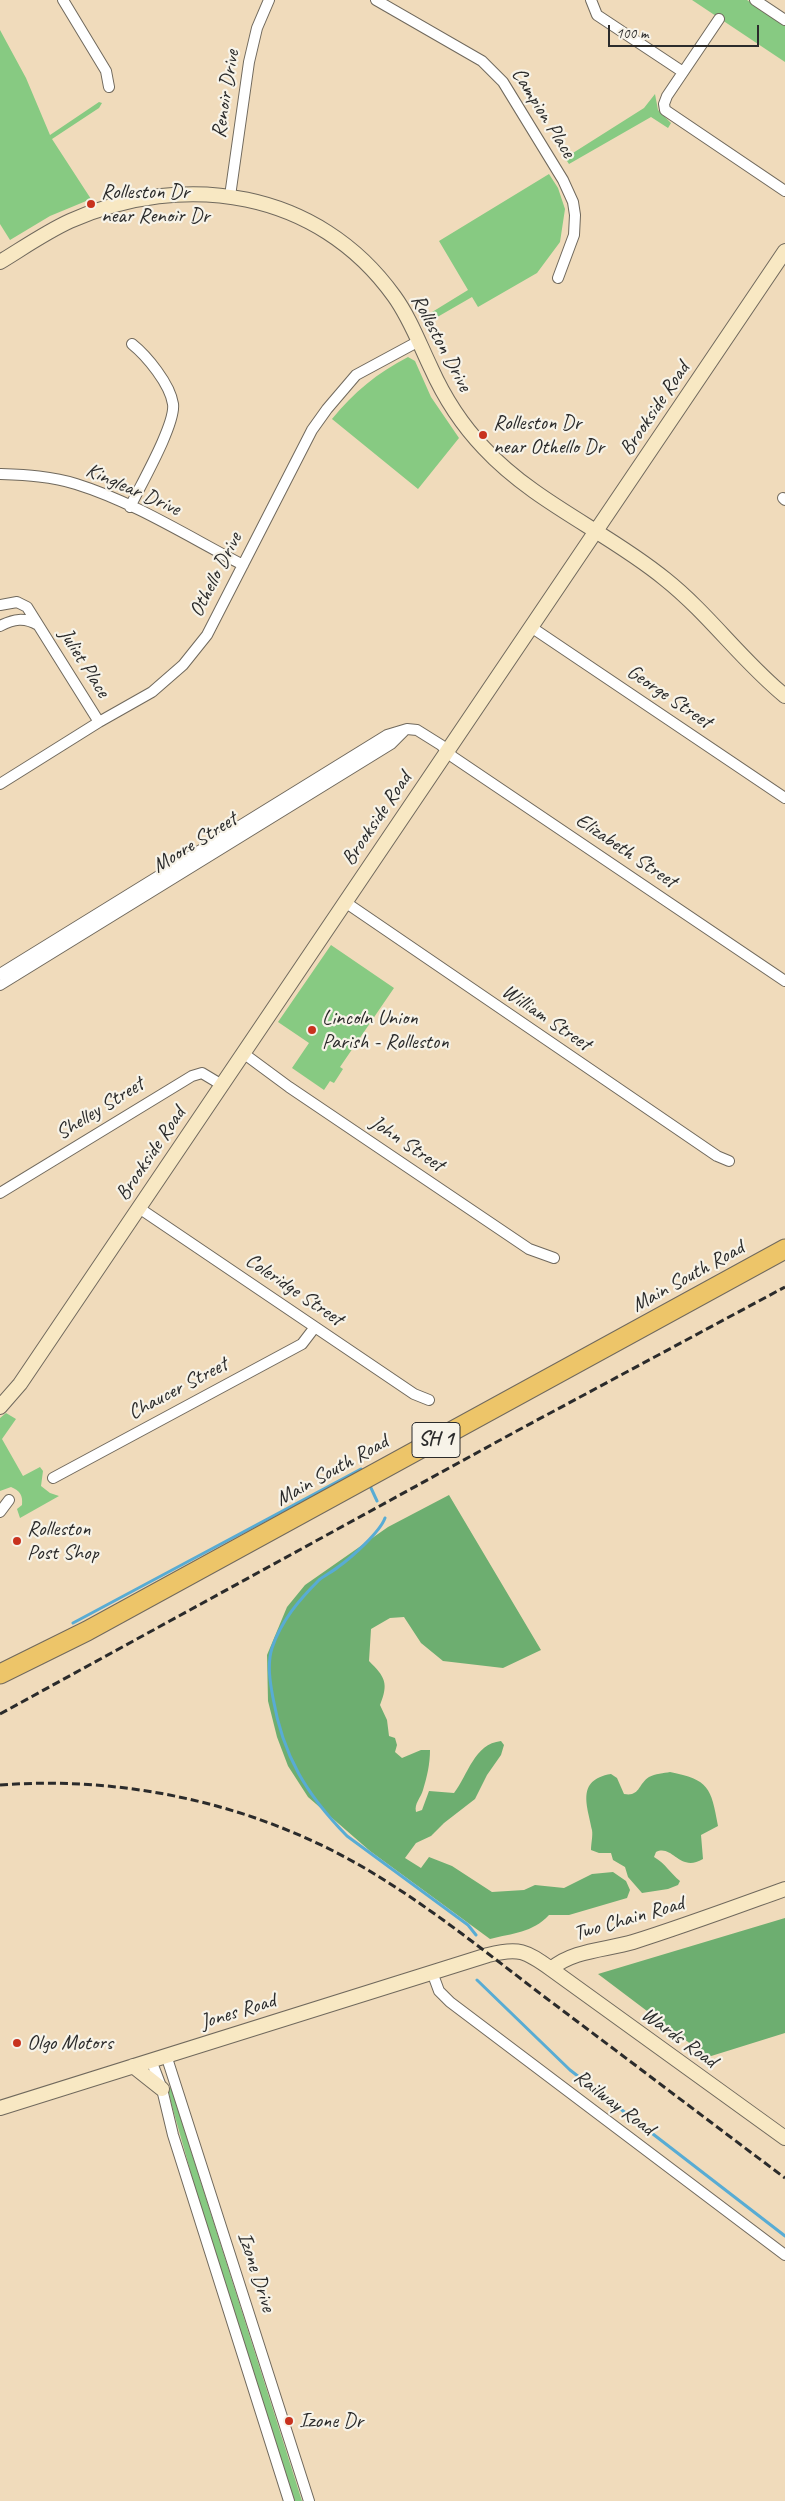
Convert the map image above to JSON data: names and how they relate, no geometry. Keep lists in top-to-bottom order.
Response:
{
  "streets": {
    "highway": ["Main South Road", "SH 1"],
    "street": [
      "Renoir Drive",
      "Campion Place",
      "Rolleston Drive",
      "Brookside Road",
      "Kinglear Drive",
      "Othello Drive",
      "Juliet Place",
      "George Street",
      "Moore Street",
      "Elizabeth Street",
      "William Street",
      "Shelley Street",
      "John Street",
      "Coleridge Street",
      "Chaucer Street",
      "Two Chain Road",
      "Jones Road",
      "Wards Road",
      "Railway Road",
      "Izone Drive"
    ]
  },
  "crossings": [
    ["Renoir Drive", "Rolleston Drive"],
    ["Rolleston Drive", "Brookside Road"],
    ["Rolleston Drive", "Othello Drive"],
    ["Brookside Road", "George Street"],
    ["Brookside Road", "Elizabeth Street"],
    ["Brookside Road", "William Street"],
    ["Brookside Road", "Shelley Street"],
    ["Brookside Road", "John Street"],
    ["Brookside Road", "Coleridge Street"],
    ["Kinglear Drive", "Othello Drive"],
    ["Othello Drive", "Juliet Place"],
    ["Coleridge Street", "Chaucer Street"],
    ["Two Chain Road", "Jones Road"],
    ["Two Chain Road", "Wards Road"],
    ["Jones Road", "Wards Road"],
    ["Jones Road", "Railway Road"],
    ["Jones Road", "Izone Drive"]
  ],
  "places": [
    "Rolleston Dr near Renoir Dr",
    "Rolleston Dr near Othello Dr",
    "Lincoln Union Parish - Rolleston",
    "Rolleston Post Shop",
    "Olgo Motors",
    "Izone Dr"
  ],
  "scale_bar": "100 m"
}
